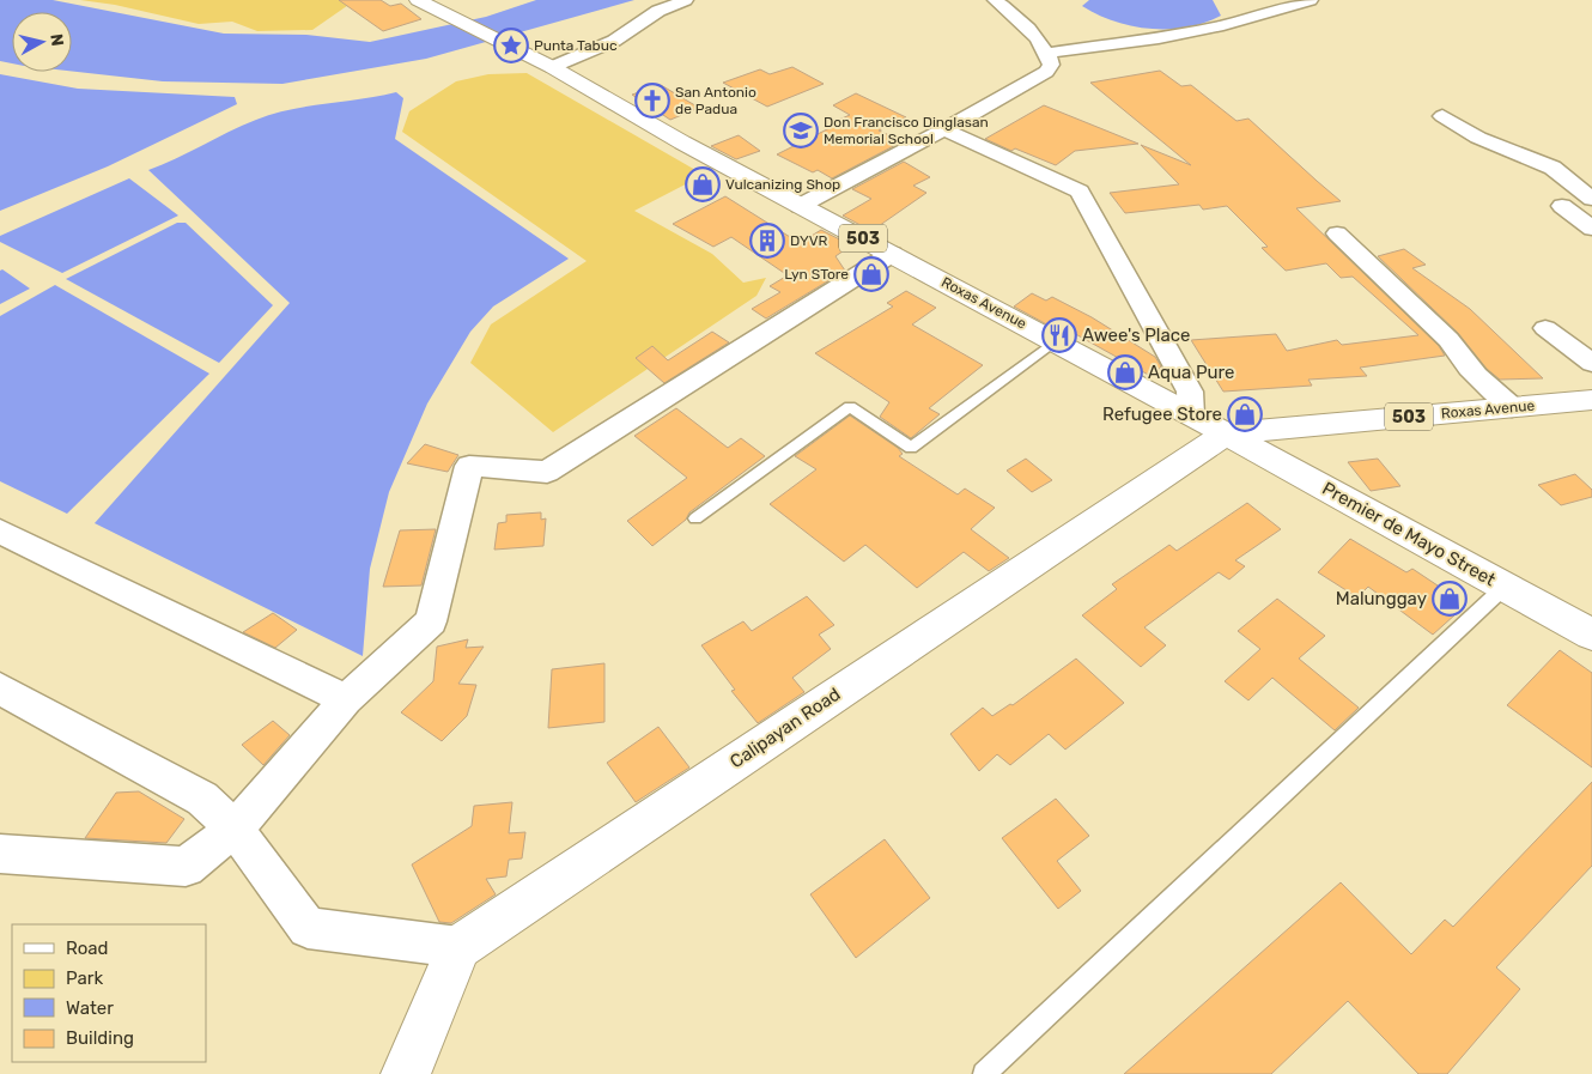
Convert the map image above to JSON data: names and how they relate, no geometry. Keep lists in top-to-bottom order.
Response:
{
  "streets": {
    "main road": [
      "503",
      "Roxas Avenue",
      "Premier de Mayo Street",
      "Calipayan Road"
    ]
  },
  "crossings": [
    ["Roxas Avenue", "Premier de Mayo Street"],
    ["Roxas Avenue", "Calipayan Road"],
    ["Premier de Mayo Street", "Calipayan Road"]
  ],
  "places": {
    "place": ["Punta Tabuc"],
    "church": ["San Antonio de Padua"],
    "school or university": ["Don Francisco Dinglasan Memorial School"],
    "shop": [
      "Vulcanizing Shop",
      "Lyn STore",
      "Aqua Pure",
      "Refugee Store",
      "Malunggay"
    ],
    "building": ["DYVR"],
    "restaurant": ["Awee's Place"]
  },
  "legend": [
    "Road",
    "Park",
    "Water",
    "Building"
  ],
  "north": "right"
}
